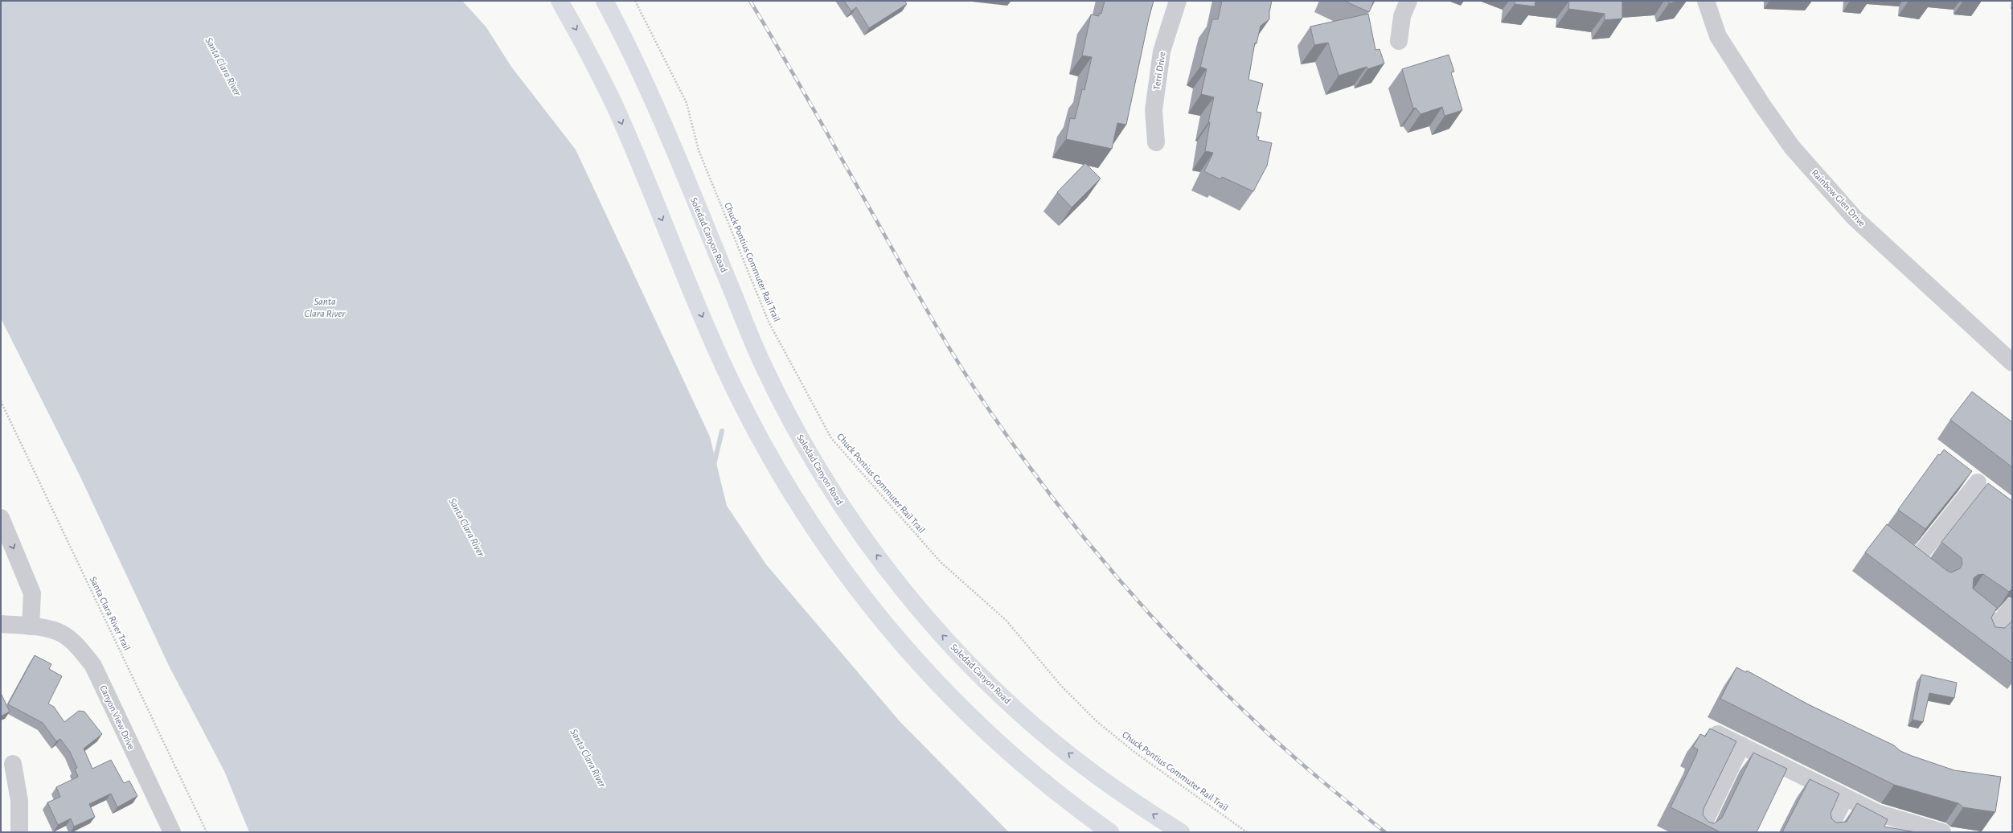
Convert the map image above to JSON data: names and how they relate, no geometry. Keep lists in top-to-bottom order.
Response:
{
  "streets": {
    "main road": ["Soledad Canyon Road"],
    "street": ["Terri Drive", "Rainbow Glen Drive", "Canyon View Drive"],
    "path": ["Chuck Pontius Commuter Rail Trail", "Santa Clara River Trail"]
  },
  "water": ["Santa Clara River"]
}
